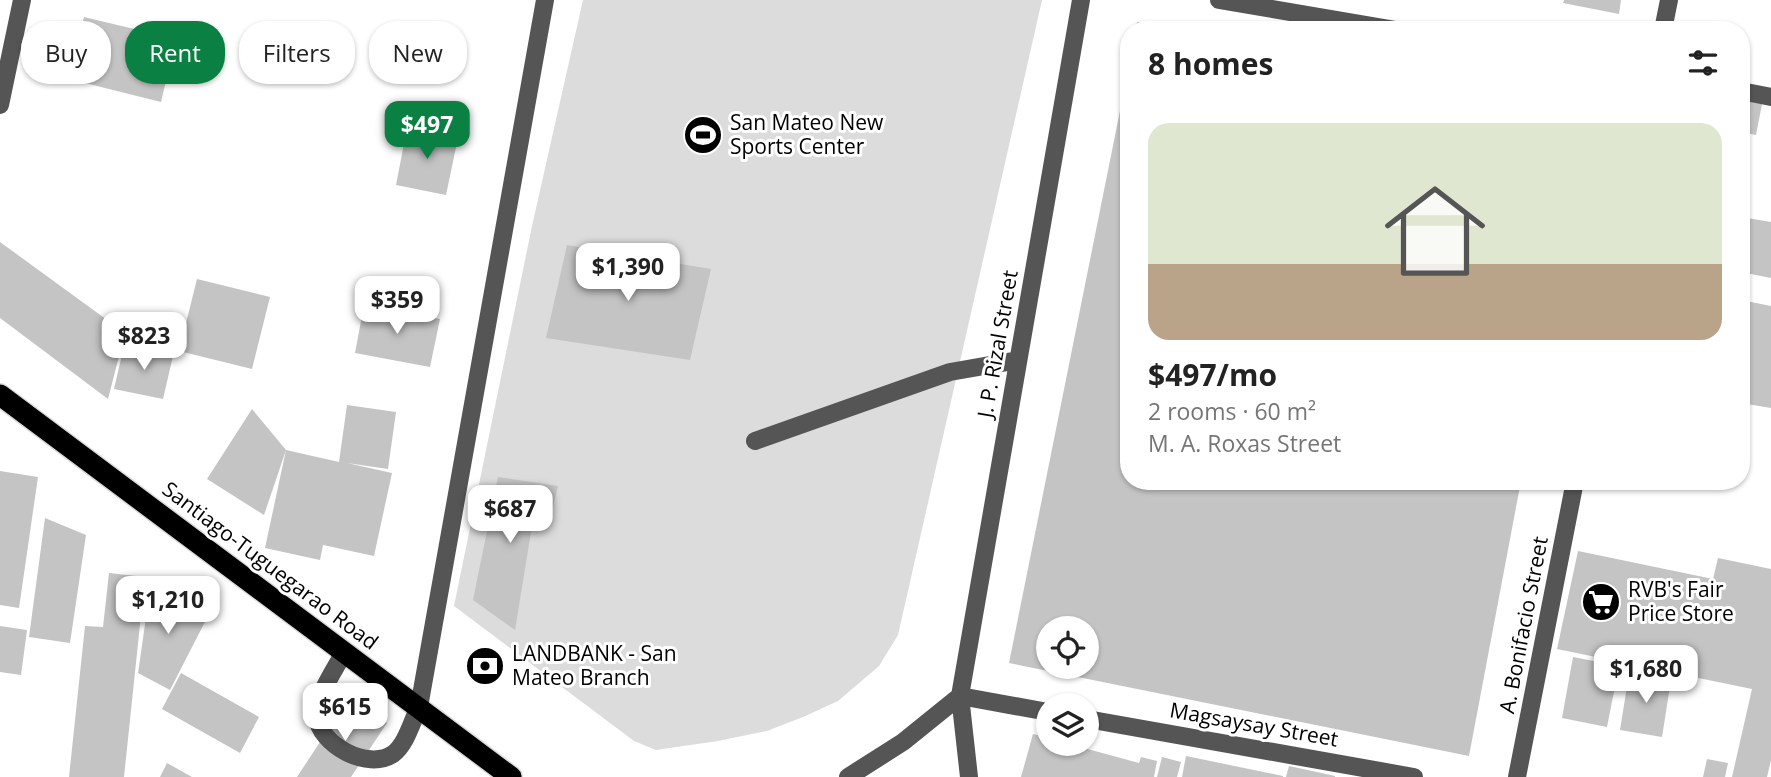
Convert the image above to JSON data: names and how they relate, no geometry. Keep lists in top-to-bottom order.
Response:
{
  "streets": {
    "highway": ["Santiago-Tuguegarao Road"],
    "street": ["J. P. Rizal Street", "A. Bonifacio Street", "Magsaysay Street"]
  },
  "places": {
    "sports": ["San Mateo New Sports Center"],
    "supermarket": ["RVB's Fair Price Store"],
    "bank": ["LANDBANK - San Mateo Branch"]
  },
  "page": {
    "chip": [
      "Buy",
      "Rent",
      "Filters",
      "New"
    ],
    "heading": "8 homes",
    "price": [
      "$497",
      "$1,390",
      "$359",
      "$823",
      "$687",
      "$1,210",
      "$1,680",
      "$615"
    ],
    "list": [
      {
        "name": "$497/mo",
        "note": "2 rooms · 60 m² · M. A. Roxas Street"
      }
    ]
  }
}
